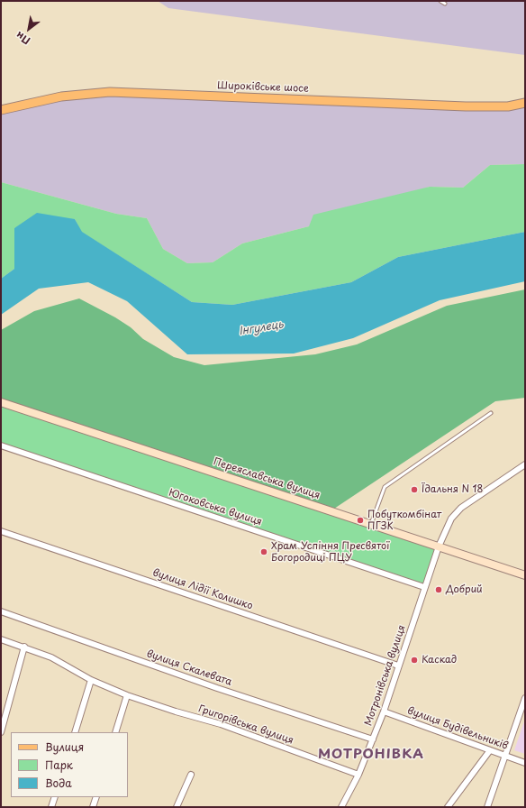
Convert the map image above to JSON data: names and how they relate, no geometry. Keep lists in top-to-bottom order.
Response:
{
  "streets": {
    "main road": ["Широківське шосе"],
    "street": [
      "Переяславська вулиця",
      "Югоковська вулиця",
      "вулиця Лідії Колишко",
      "вулиця Скалевата",
      "Мотронівська вулиця",
      "Григорівська вулиця",
      "вулиця Будівельників"
    ]
  },
  "crossings": [
    ["Переяславська вулиця", "Мотронівська вулиця"],
    ["Югоковська вулиця", "Мотронівська вулиця"],
    ["вулиця Лідії Колишко", "Мотронівська вулиця"],
    ["вулиця Скалевата", "Мотронівська вулиця"],
    ["Мотронівська вулиця", "Григорівська вулиця"],
    ["Мотронівська вулиця", "вулиця Будівельників"]
  ],
  "districts": ["МОТРОНІВКА"],
  "water": ["Інгулець"],
  "places": [
    "Їдальня N 18",
    "Побуткомбінат ПГЗК",
    "Храм Успіння Пресвятої Богородиці ПЦУ",
    "Добрий",
    "Каскад"
  ],
  "legend": ["Вулиця", "Парк", "Вода"],
  "north": "bottom left"
}
